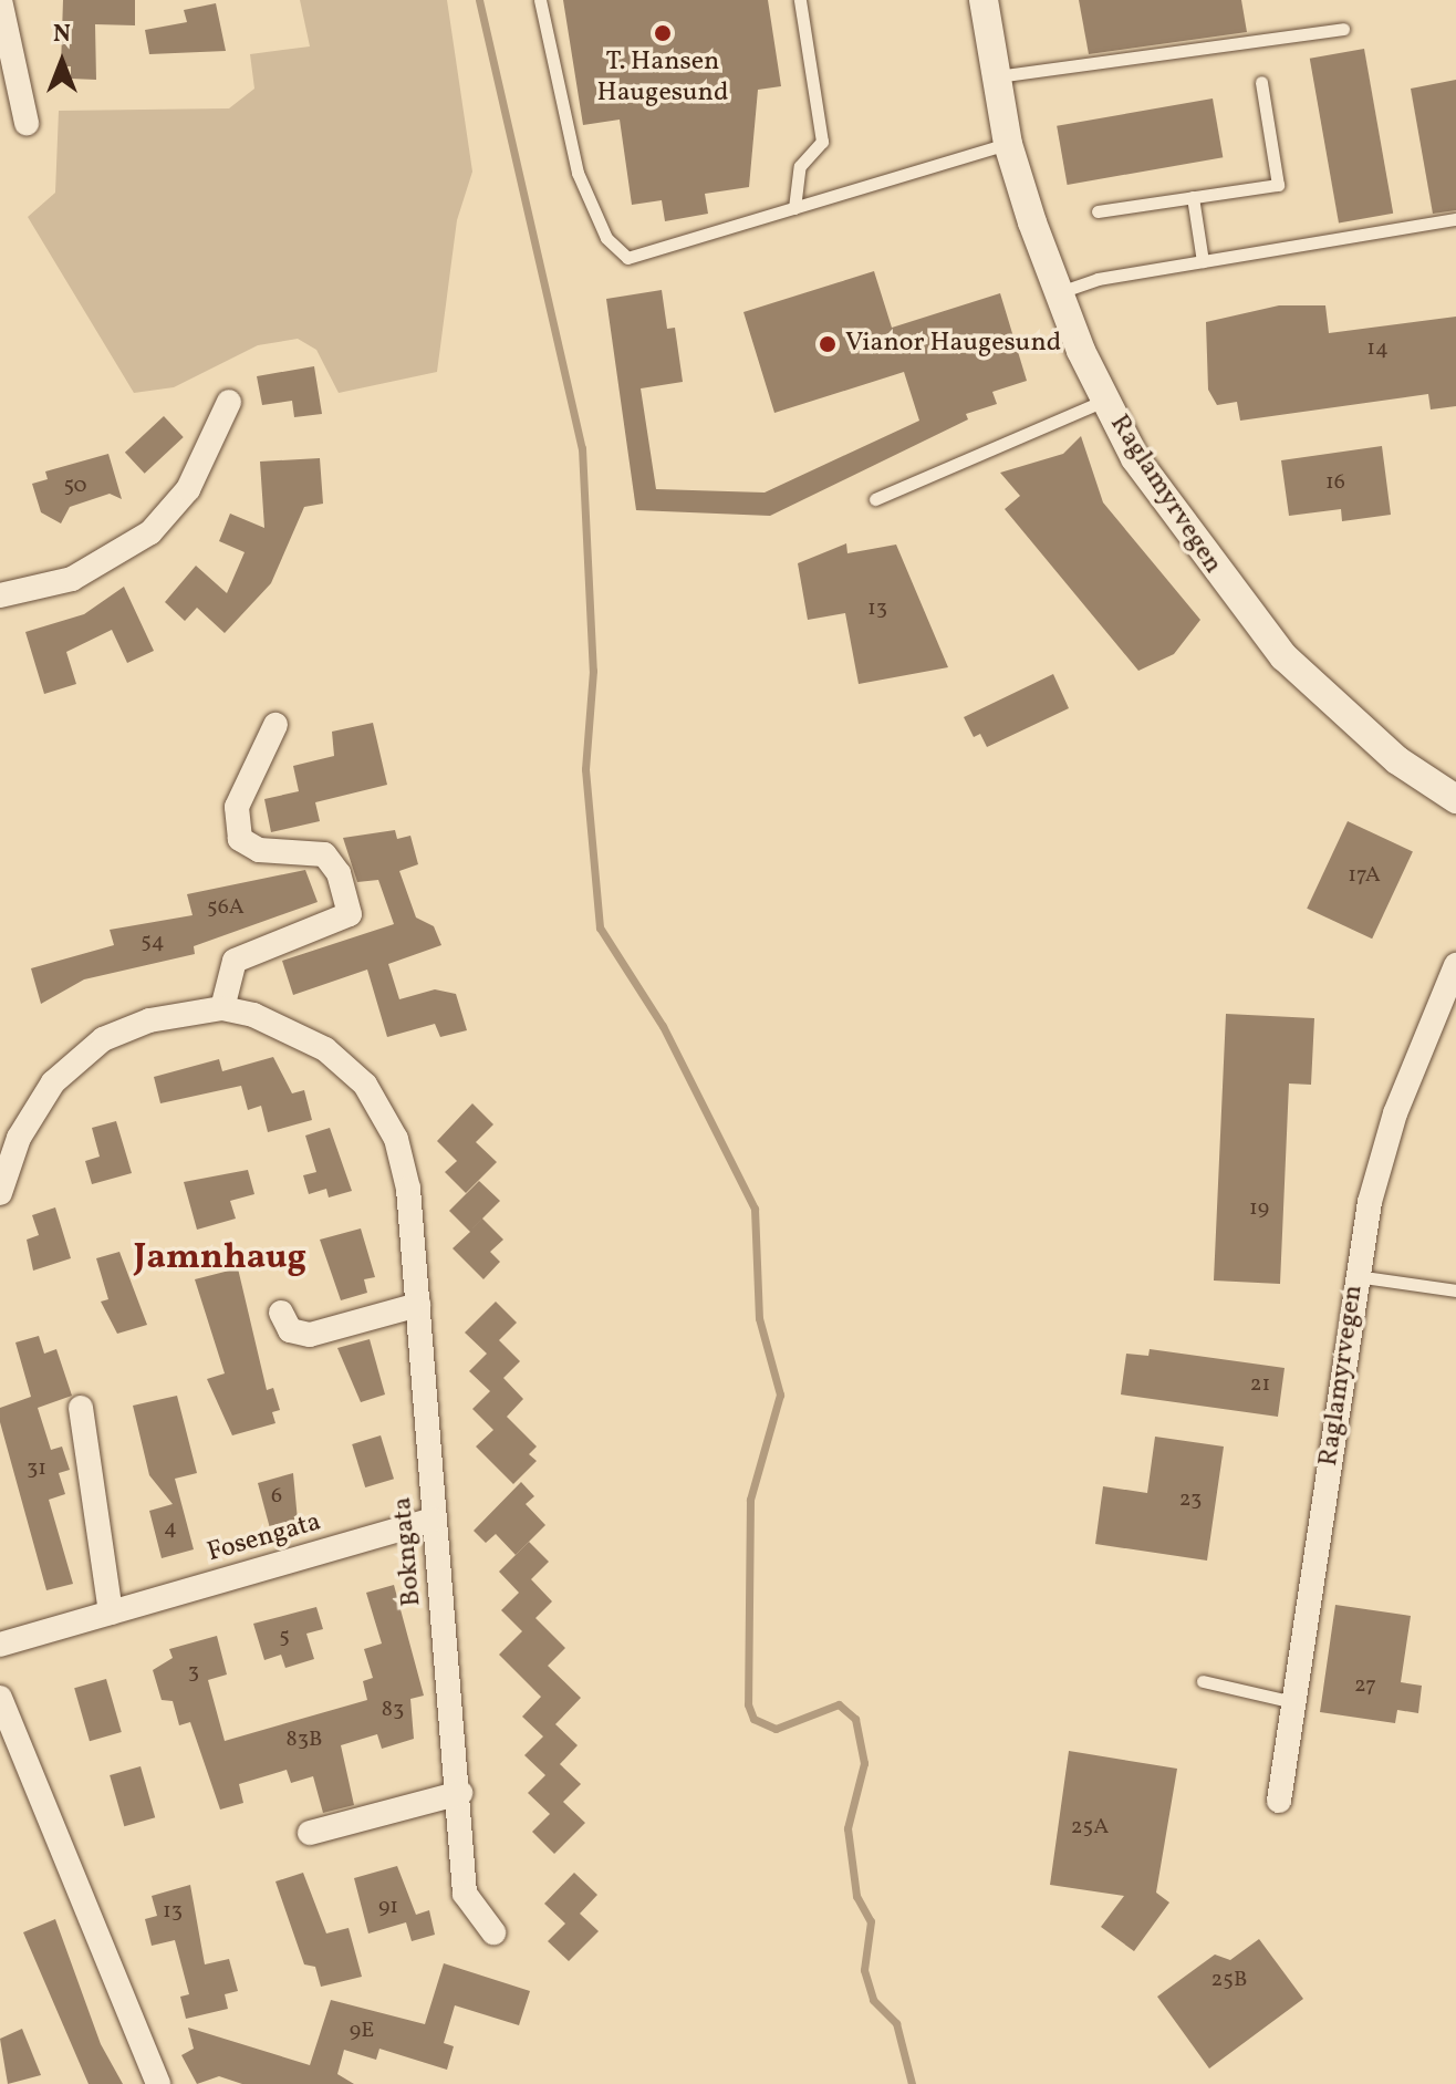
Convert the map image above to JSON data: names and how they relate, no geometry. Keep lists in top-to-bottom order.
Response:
{
  "streets": {
    "street": ["Raglamyrvegen", "Fosengata", "Bokngata"]
  },
  "crossings": [
    ["Fosengata", "Bokngata"]
  ],
  "districts": ["Jamnhaug"],
  "places": ["T. Hansen Haugesund", "Vianor Haugesund"],
  "house_numbers": [
    "14",
    "16",
    "50",
    "13",
    "17A",
    "56A",
    "54",
    "19",
    "21",
    "31",
    "6",
    "23",
    "4",
    "5",
    "3",
    "27",
    "83",
    "83B",
    "25A",
    "91",
    "13",
    "25B",
    "9E"
  ],
  "north": "top"
}
